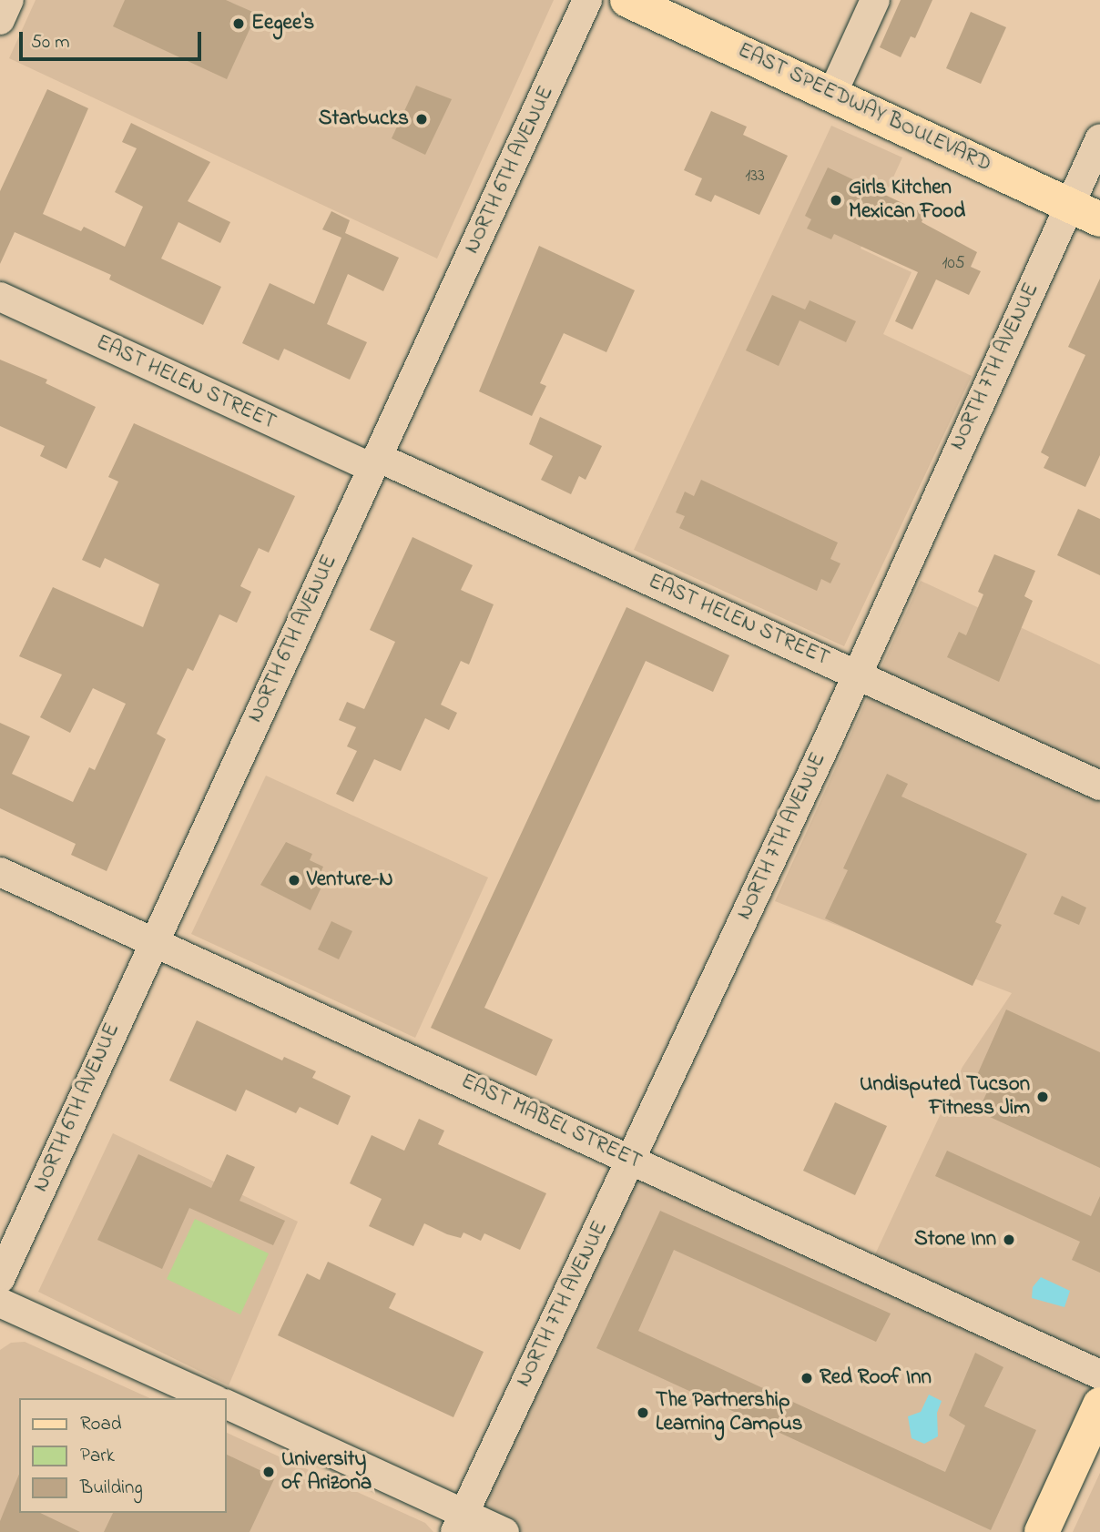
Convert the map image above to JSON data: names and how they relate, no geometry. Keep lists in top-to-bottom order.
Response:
{
  "streets": {
    "main road": ["EAST SPEEDWAY BOULEVARD"],
    "street": [
      "NORTH 6TH AVENUE",
      "NORTH 7TH AVENUE",
      "EAST HELEN STREET",
      "EAST MABEL STREET"
    ]
  },
  "crossings": [
    ["EAST SPEEDWAY BOULEVARD", "NORTH 7TH AVENUE"],
    ["NORTH 6TH AVENUE", "EAST HELEN STREET"],
    ["NORTH 6TH AVENUE", "EAST MABEL STREET"],
    ["NORTH 7TH AVENUE", "EAST HELEN STREET"],
    ["NORTH 7TH AVENUE", "EAST MABEL STREET"]
  ],
  "places": [
    "Eegee's",
    "Starbucks",
    "Girls Kitchen Mexican Food",
    "Venture-N",
    "Undisputed Tucson Fitness Jim",
    "Stone Inn",
    "Red Roof Inn",
    "The Partnership Learning Campus",
    "University of Arizona"
  ],
  "house_numbers": ["133", "105"],
  "legend": ["Road", "Park", "Building"],
  "scale_bar": "50 m"
}
